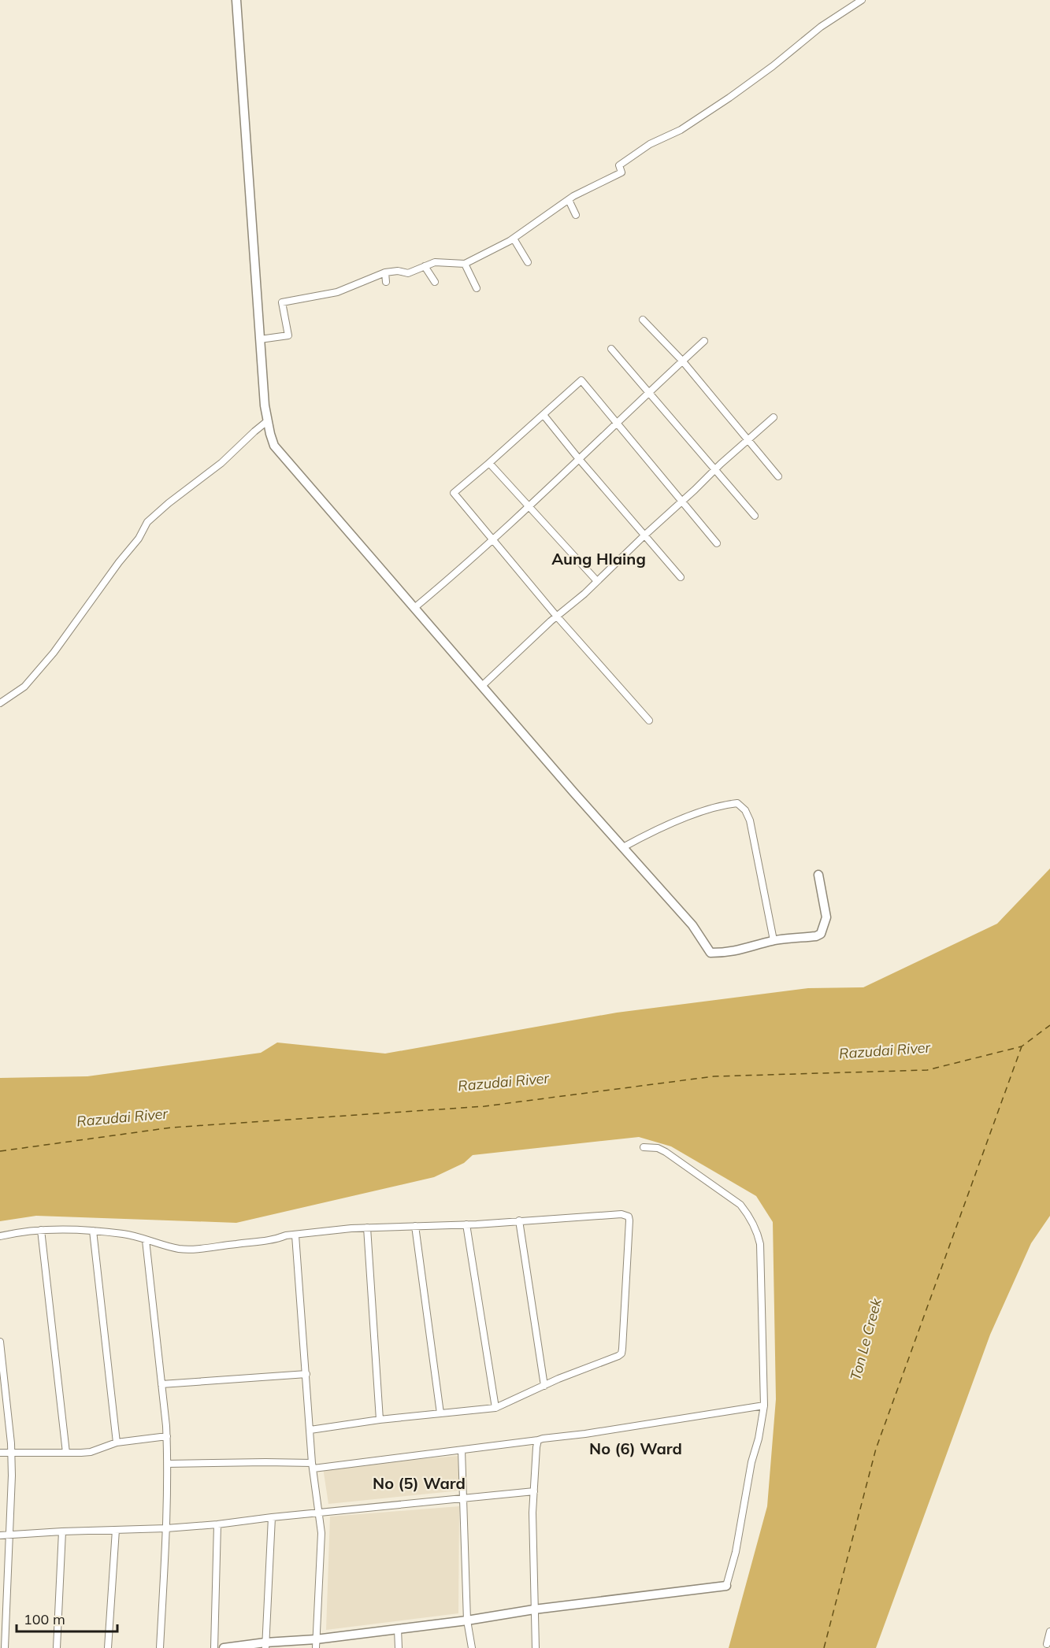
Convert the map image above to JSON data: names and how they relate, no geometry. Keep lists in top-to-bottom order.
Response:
{
  "districts": ["Aung Hlaing", "No (6) Ward", "No (5) Ward"],
  "water": ["Razudai River", "Ton Le Creek"],
  "scale_bar": "100 m"
}
